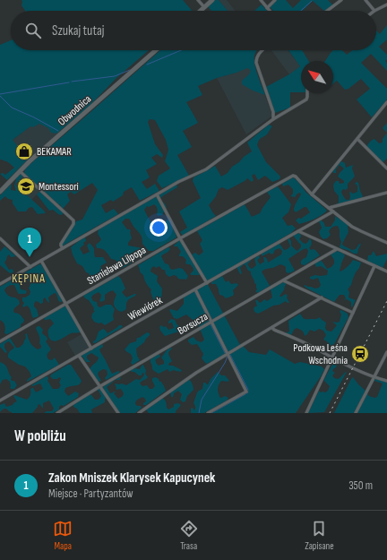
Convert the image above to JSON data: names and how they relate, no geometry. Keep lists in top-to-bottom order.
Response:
{
  "streets": {
    "main road": ["Obwodnica"],
    "street": ["Stanisława Lilpopa", "Wiewiórek", "Borsucza"]
  },
  "districts": ["KĘPINA"],
  "places": {
    "shop": ["BEKAMAR"],
    "school or university": ["Montessori"],
    "station": ["Podkowa Leśna Wschodnia"]
  },
  "north": "top left",
  "page": {
    "search": "Szukaj tutaj",
    "pins": "1",
    "heading": "W pobliżu",
    "list": [
      {
        "mark": "1",
        "name": "Zakon Mniszek Klarysek Kapucynek",
        "note": "Miejsce · Partyzantów",
        "value": "350 m"
      }
    ],
    "nav": ["Mapa", "Trasa", "Zapisane"]
  }
}
